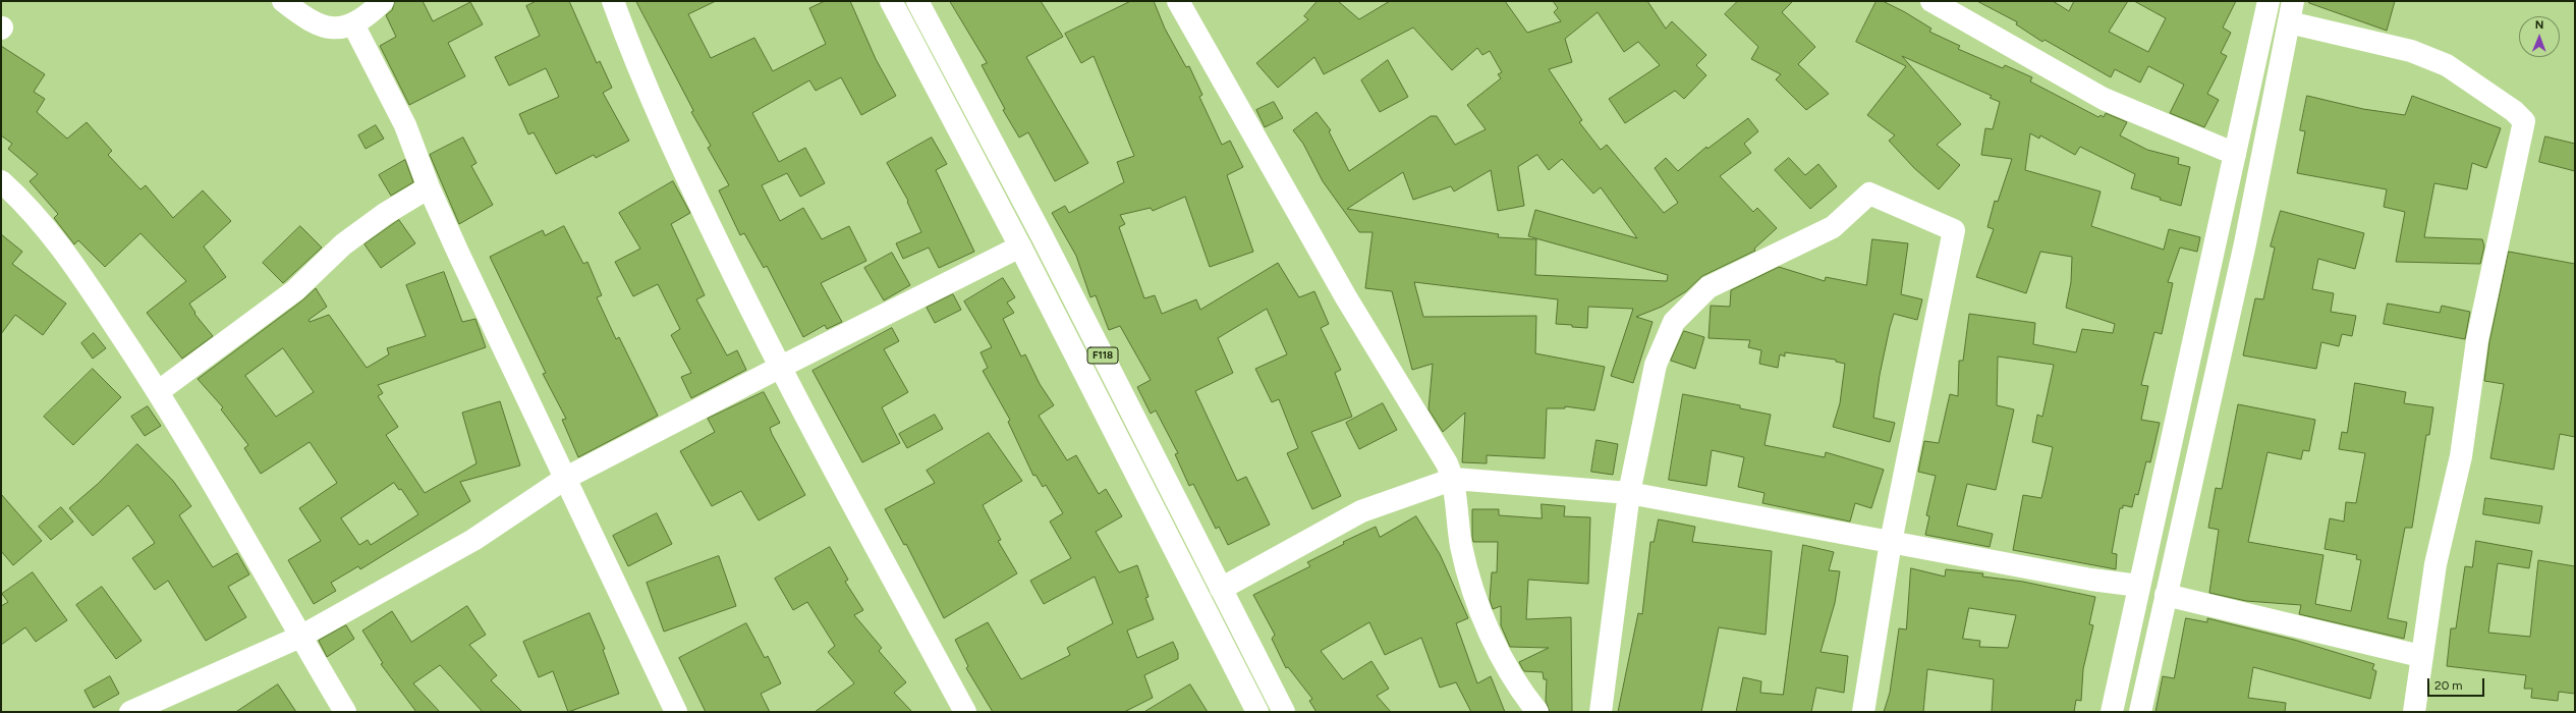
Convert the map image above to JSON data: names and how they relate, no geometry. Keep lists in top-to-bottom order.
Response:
{
  "streets": {
    "street": ["F118"]
  },
  "scale_bar": "20 m",
  "north": "top"
}
